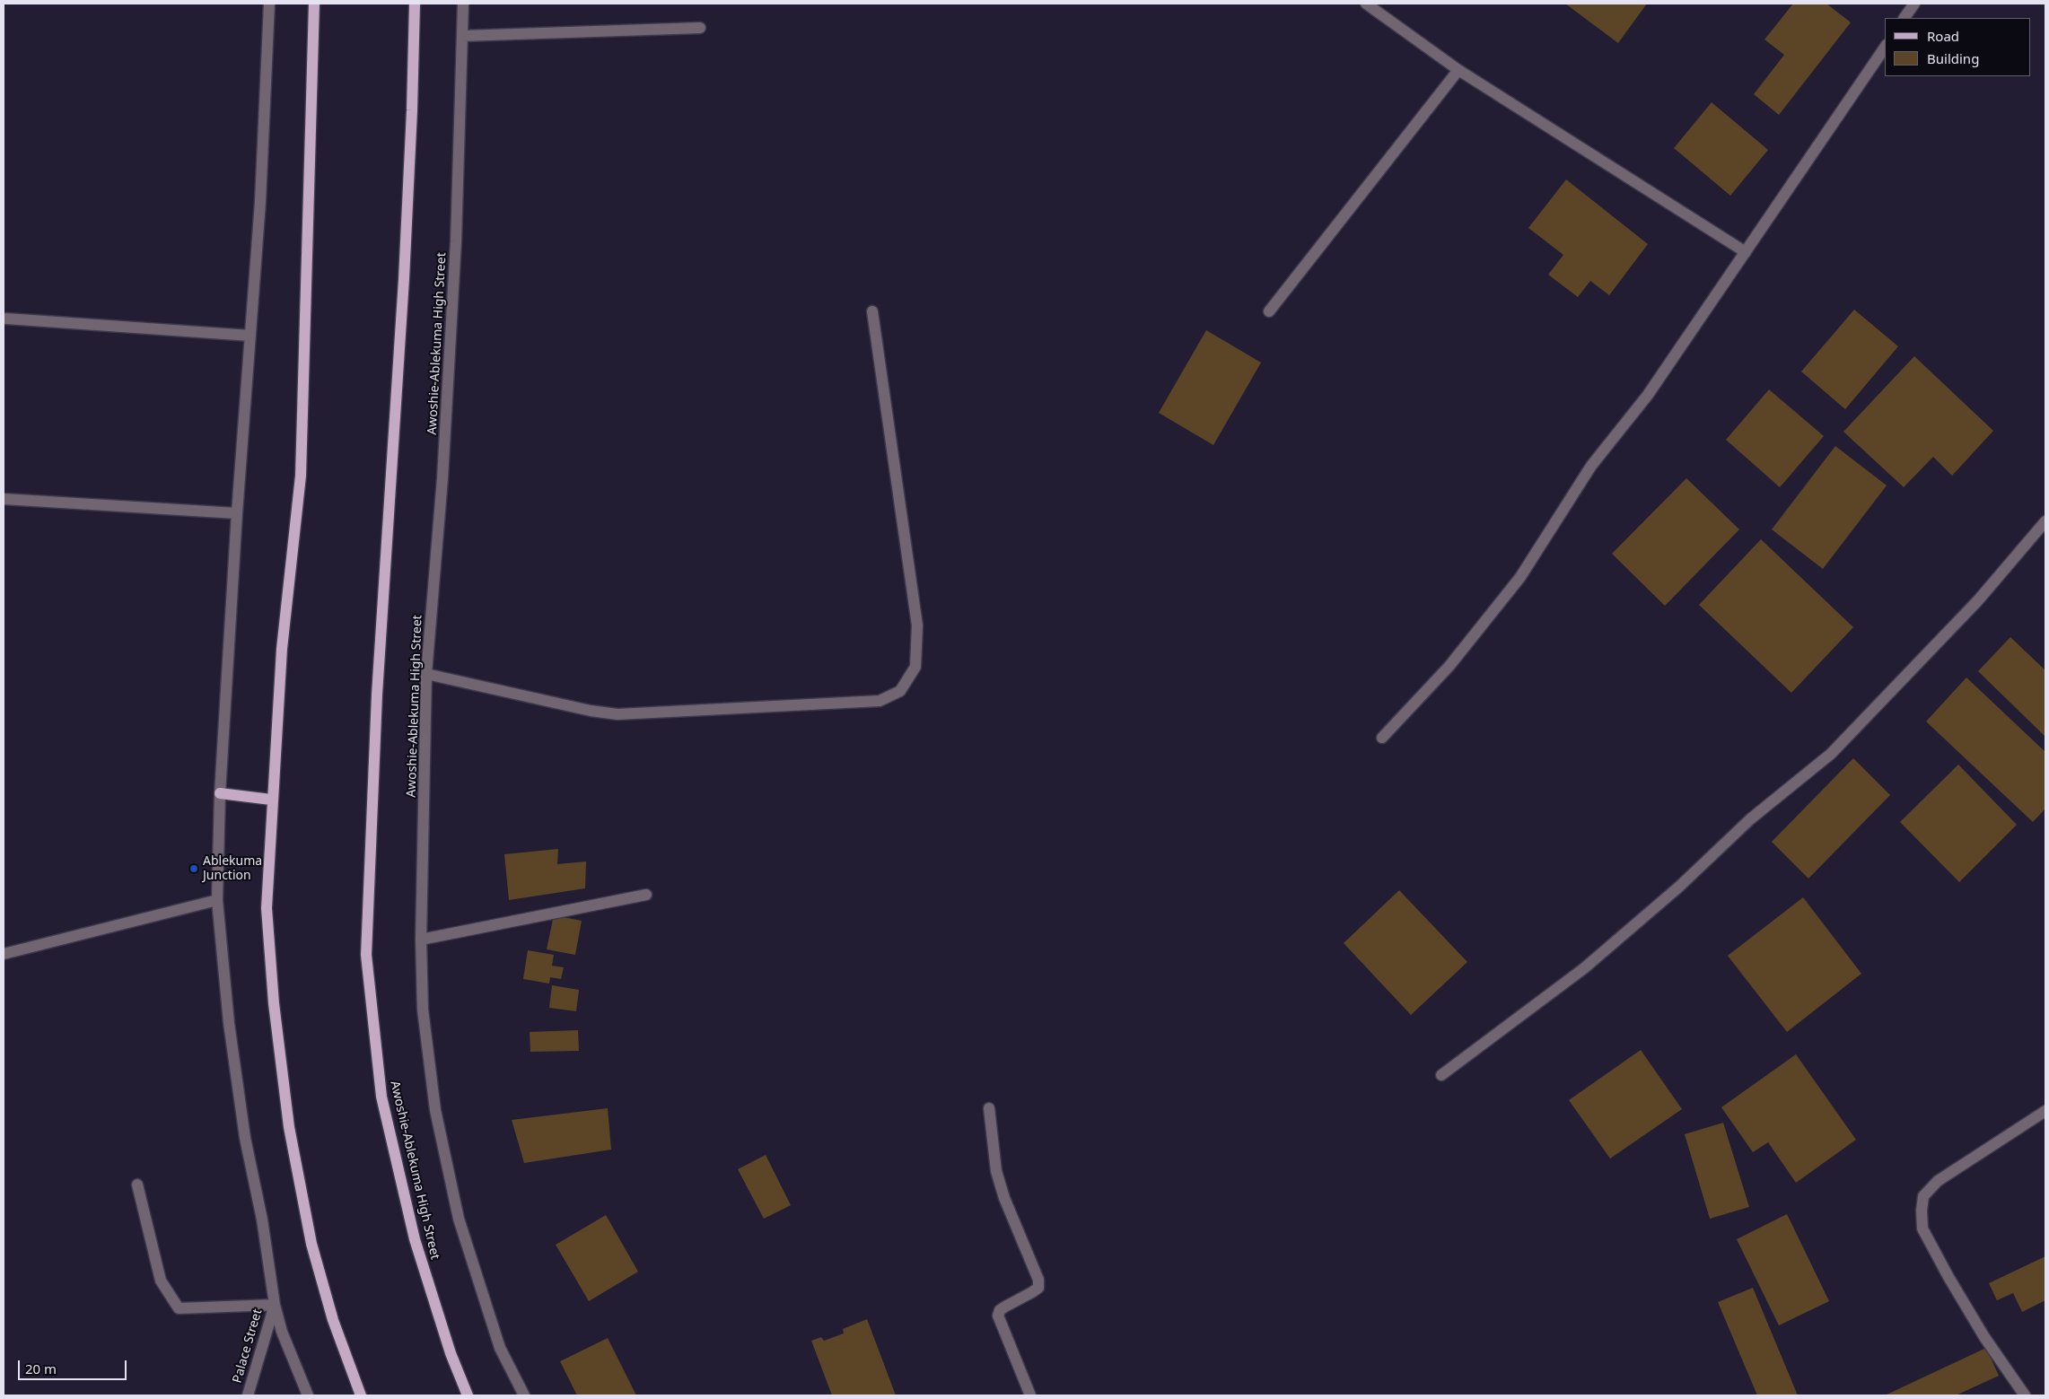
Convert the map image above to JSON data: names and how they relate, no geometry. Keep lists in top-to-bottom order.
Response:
{
  "streets": {
    "main road": ["Awoshie-Ablekuma High Street"],
    "street": ["Palace Street"]
  },
  "places": ["Ablekuma Junction"],
  "legend": ["Road", "Building"],
  "scale_bar": "20 m"
}
